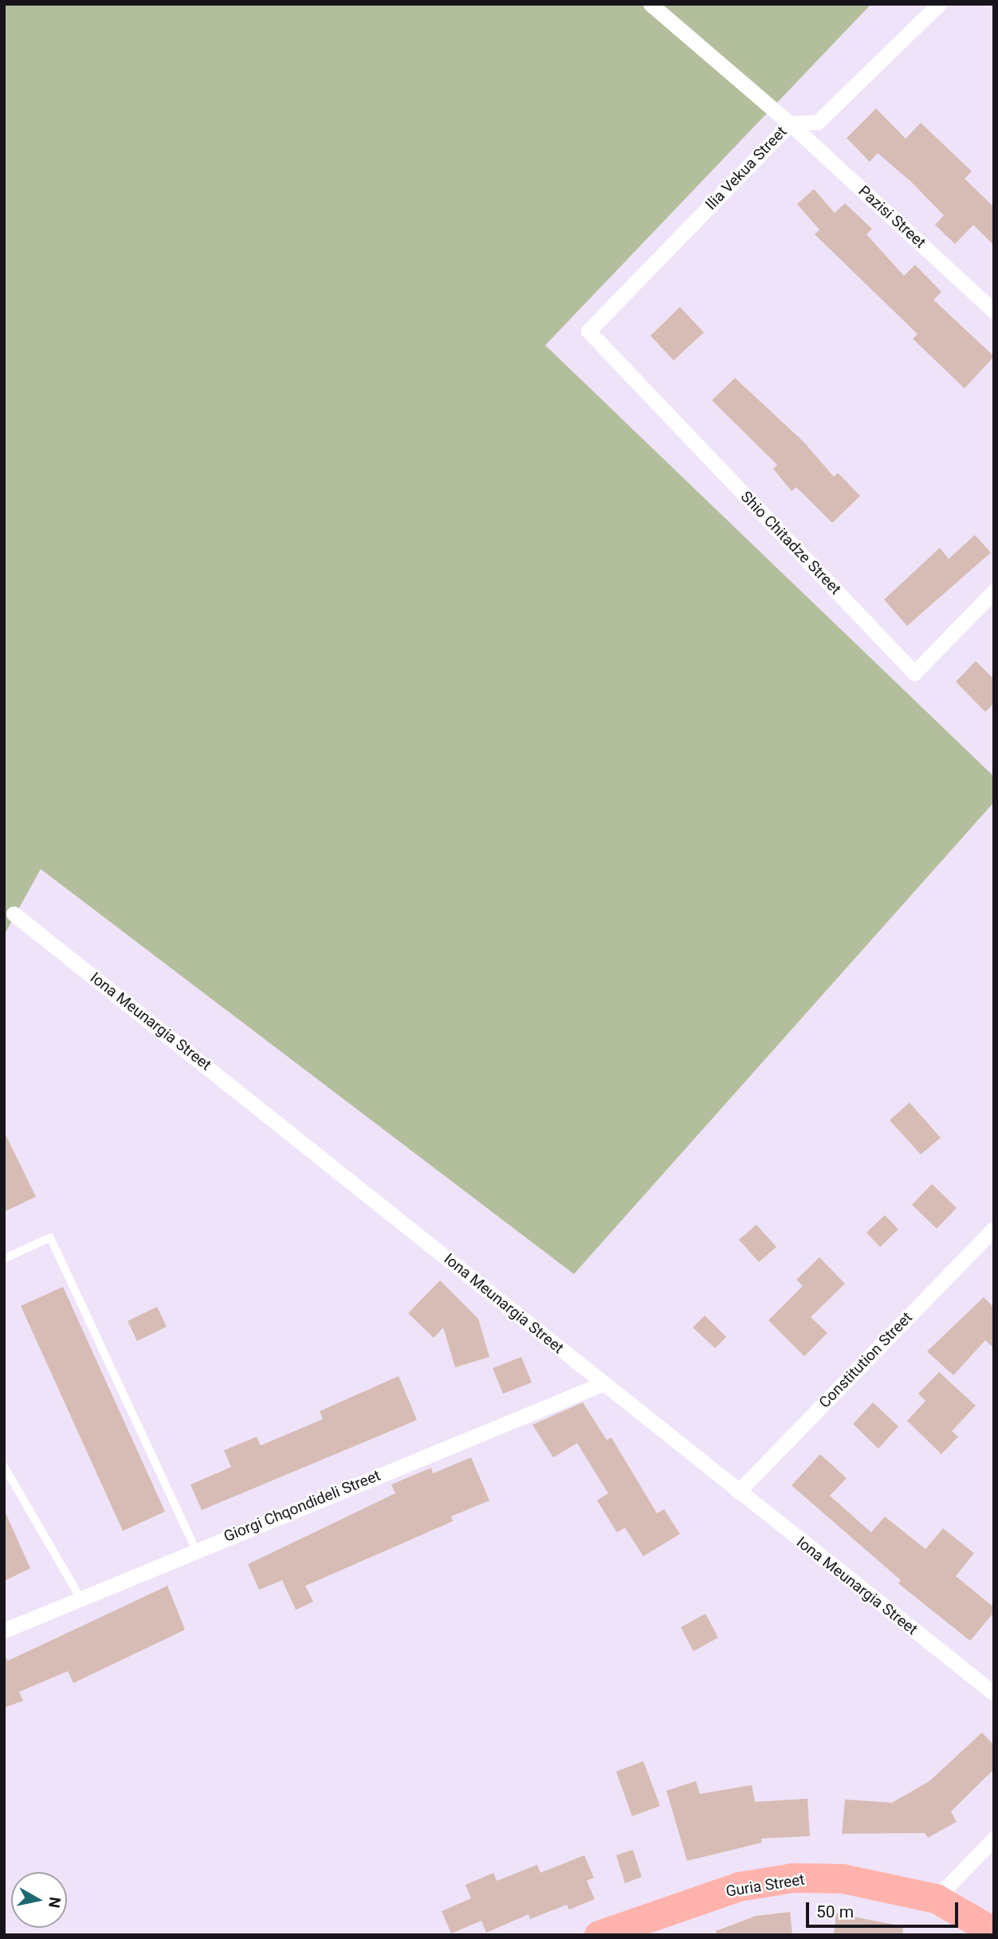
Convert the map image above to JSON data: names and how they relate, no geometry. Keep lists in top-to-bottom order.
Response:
{
  "streets": {
    "highway": ["Guria Street"],
    "street": [
      "Ilia Vekua Street",
      "Pazisi Street",
      "Shio Chitadze Street",
      "Iona Meunargia Street",
      "Constitution Street",
      "Giorgi Chqondideli Street"
    ]
  },
  "crossings": [
    ["Ilia Vekua Street", "Pazisi Street"],
    ["Ilia Vekua Street", "Shio Chitadze Street"],
    ["Iona Meunargia Street", "Constitution Street"],
    ["Iona Meunargia Street", "Giorgi Chqondideli Street"]
  ],
  "scale_bar": "50 m",
  "north": "right"
}
